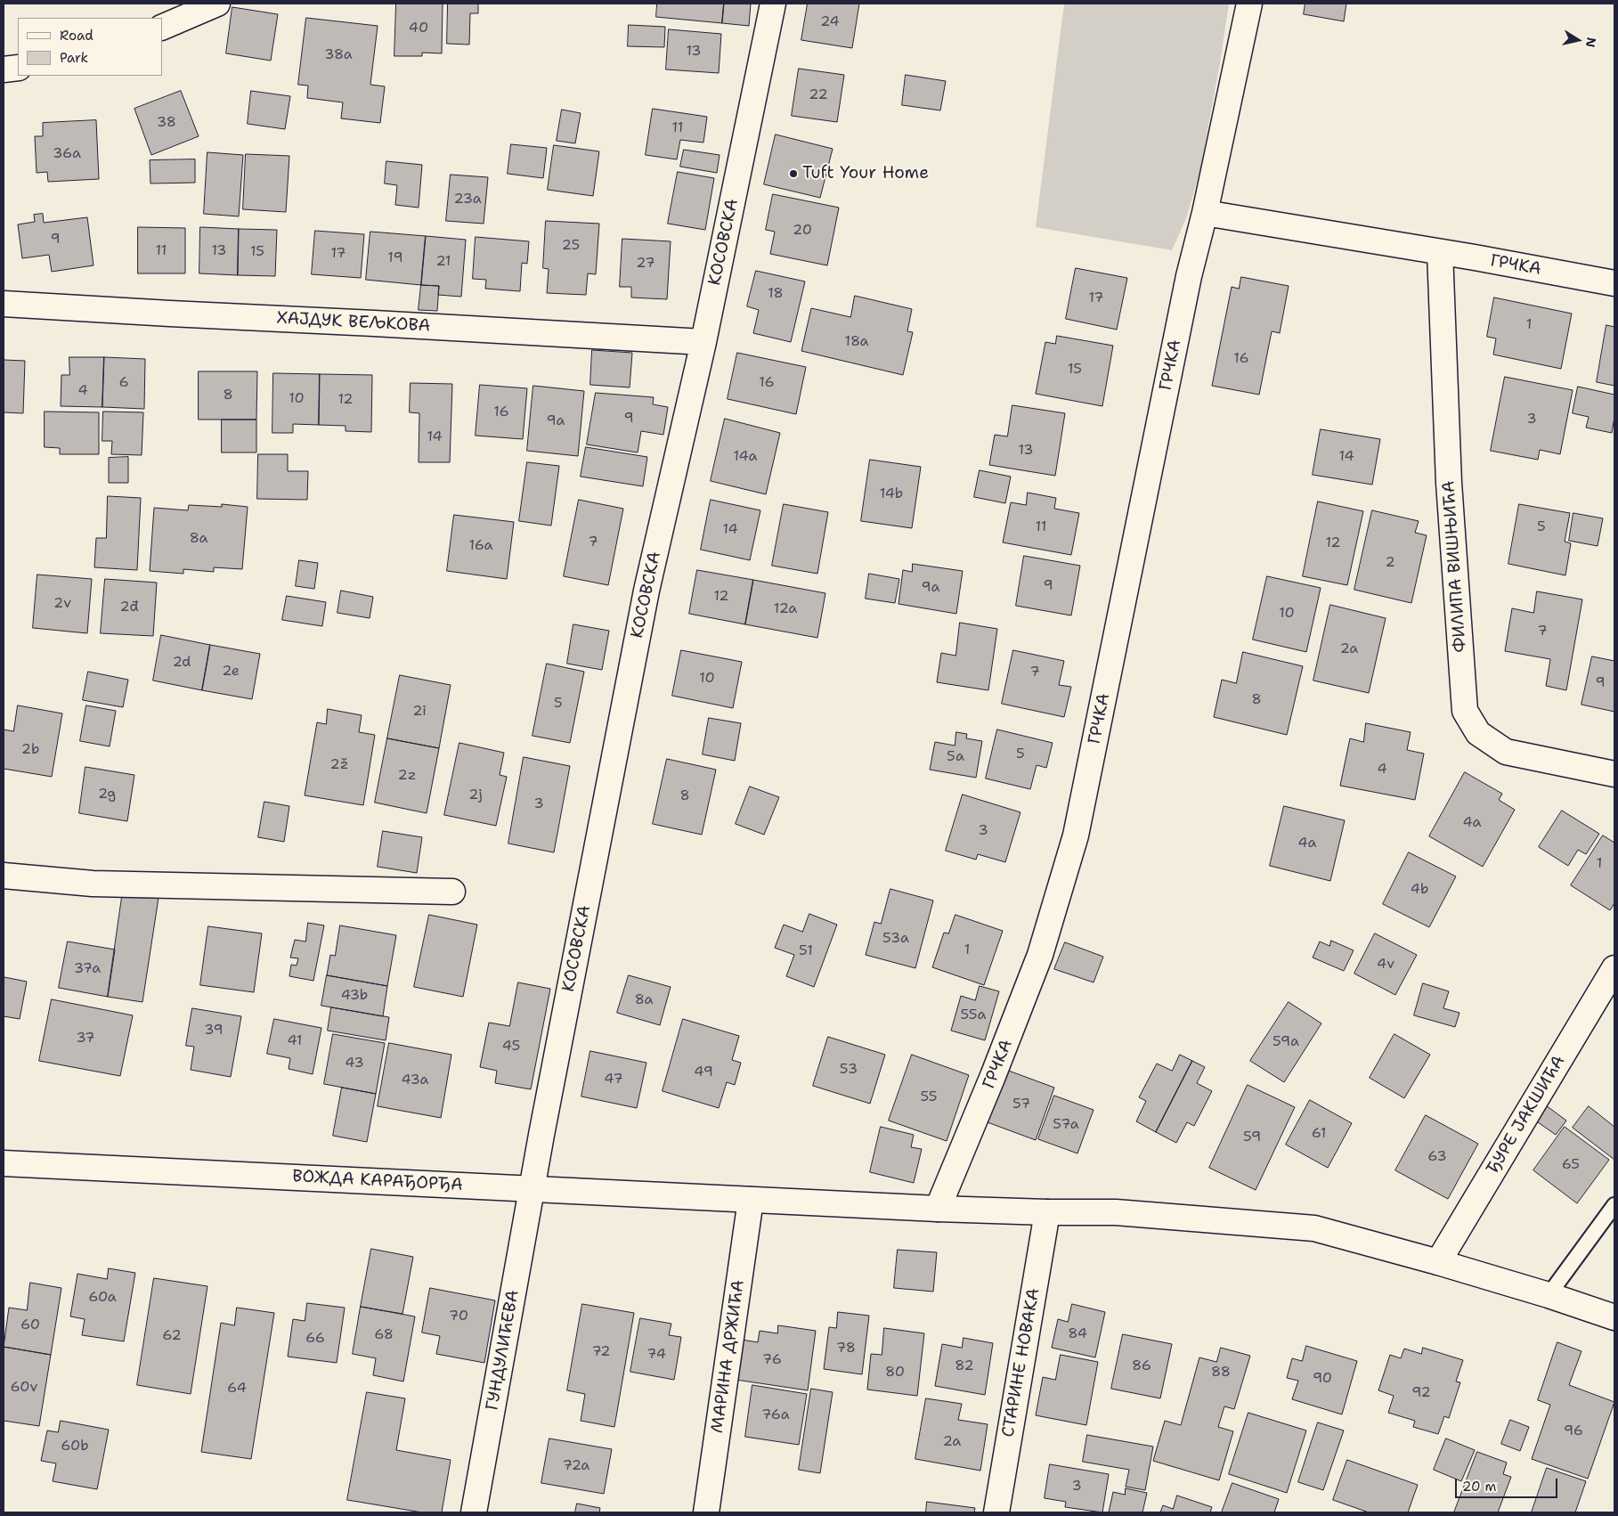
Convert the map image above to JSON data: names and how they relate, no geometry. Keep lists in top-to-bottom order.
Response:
{
  "streets": {
    "street": [
      "КОСОВСКА",
      "ГРЧКА",
      "ХАЈДУК ВЕЉКОВА",
      "ФИЛИПА ВИШЊИЋА",
      "ЂУРЕ ЈАКШИЋА",
      "ВОЖДА КАРАЂОРЂА",
      "ГУНДУЛИЋЕВА",
      "МАРИНА ДРЖИЋА",
      "СТАРИНЕ НОВАКА"
    ]
  },
  "crossings": [
    ["КОСОВСКА", "ХАЈДУК ВЕЉКОВА"],
    ["КОСОВСКА", "ВОЖДА КАРАЂОРЂА"],
    ["КОСОВСКА", "ГУНДУЛИЋЕВА"],
    ["ГРЧКА", "ФИЛИПА ВИШЊИЋА"],
    ["ГРЧКА", "ВОЖДА КАРАЂОРЂА"],
    ["ЂУРЕ ЈАКШИЋА", "ВОЖДА КАРАЂОРЂА"],
    ["ВОЖДА КАРАЂОРЂА", "ГУНДУЛИЋЕВА"],
    ["ВОЖДА КАРАЂОРЂА", "МАРИНА ДРЖИЋА"],
    ["ВОЖДА КАРАЂОРЂА", "СТАРИНЕ НОВАКА"]
  ],
  "places": ["Tuft Your Home"],
  "house_numbers": [
    "24",
    "40",
    "13",
    "38a",
    "22",
    "38",
    "11",
    "36a",
    "23a",
    "20",
    "9",
    "25",
    "11",
    "13",
    "15",
    "17",
    "19",
    "21",
    "27",
    "18",
    "17",
    "1",
    "18a",
    "16",
    "15",
    "6",
    "16",
    "4",
    "8",
    "10",
    "12",
    "16",
    "9",
    "3",
    "9a",
    "14",
    "13",
    "14a",
    "14",
    "14b",
    "11",
    "5",
    "14",
    "8a",
    "7",
    "12",
    "16a",
    "2",
    "9",
    "9a",
    "12",
    "2v",
    "2đ",
    "12a",
    "10",
    "7",
    "2a",
    "2d",
    "2e",
    "7",
    "10",
    "9",
    "8",
    "5",
    "2i",
    "2b",
    "5",
    "5a",
    "2ž",
    "4",
    "2z",
    "2g",
    "2j",
    "8",
    "3",
    "4a",
    "3",
    "4a",
    "1",
    "4b",
    "53a",
    "1",
    "51",
    "4v",
    "37a",
    "43b",
    "8a",
    "55a",
    "39",
    "37",
    "41",
    "59a",
    "45",
    "43",
    "53",
    "49",
    "47",
    "43a",
    "55",
    "57",
    "57a",
    "61",
    "59",
    "63",
    "65",
    "60a",
    "70",
    "60",
    "84",
    "68",
    "62",
    "66",
    "78",
    "72",
    "74",
    "76",
    "82",
    "86",
    "80",
    "88",
    "90",
    "60v",
    "64",
    "92",
    "76a",
    "96",
    "2a",
    "60b",
    "72a",
    "3"
  ],
  "legend": ["Road", "Park"],
  "scale_bar": "20 m",
  "north": "right"
}
